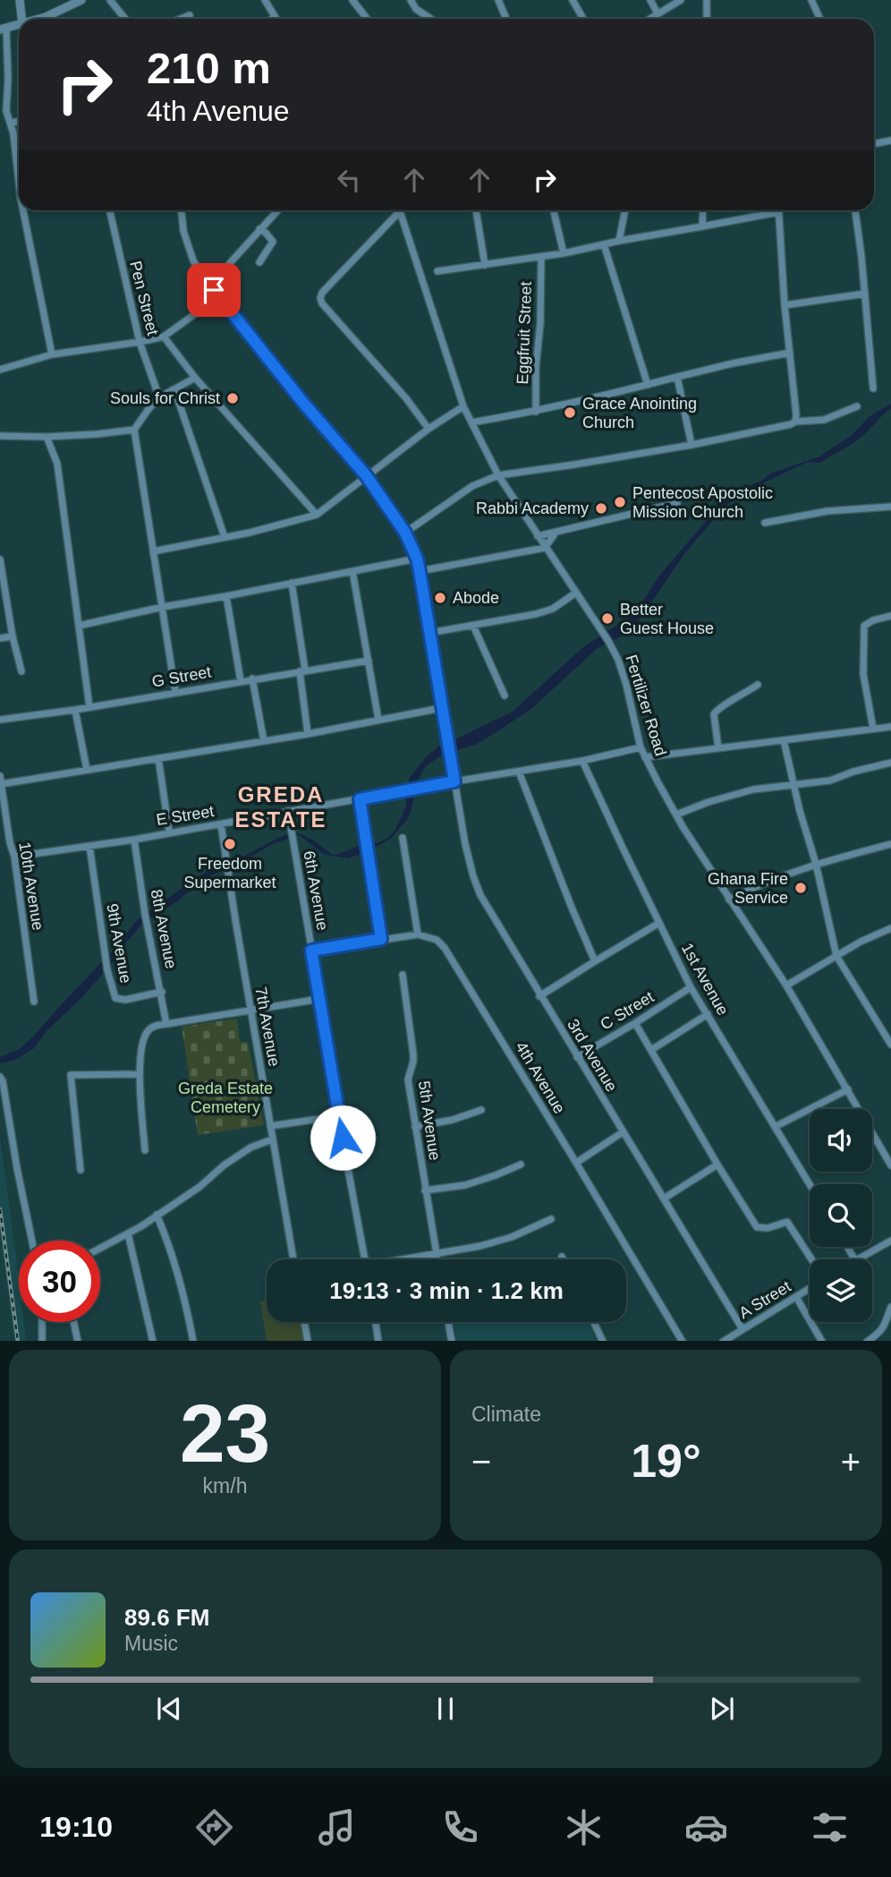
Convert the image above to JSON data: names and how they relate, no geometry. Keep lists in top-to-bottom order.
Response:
{
  "streets": {
    "street": [
      "Pen Street",
      "Eggfruit Street",
      "G Street",
      "Fertilizer Road",
      "E Street",
      "10th Avenue",
      "6th Avenue",
      "8th Avenue",
      "9th Avenue",
      "1st Avenue",
      "C Street",
      "7th Avenue",
      "3rd Avenue",
      "4th Avenue",
      "5th Avenue",
      "A Street"
    ]
  },
  "crossings": [
    ["Fertilizer Road", "E Street"],
    ["E Street", "10th Avenue"],
    ["E Street", "6th Avenue"],
    ["E Street", "8th Avenue"],
    ["E Street", "9th Avenue"],
    ["E Street", "1st Avenue"],
    ["E Street", "7th Avenue"],
    ["E Street", "3rd Avenue"],
    ["8th Avenue", "9th Avenue"],
    ["1st Avenue", "C Street"],
    ["C Street", "3rd Avenue"],
    ["3rd Avenue", "A Street"]
  ],
  "districts": ["GREDA ESTATE"],
  "parks": ["Greda Estate Cemetery"],
  "places": [
    "Souls for Christ",
    "Grace Anointing Church",
    "Pentecost Apostolic Mission Church",
    "Rabbi Academy",
    "Abode",
    "Better Guest House",
    "Freedom Supermarket",
    "Ghana Fire Service"
  ],
  "page": {
    "turn": ["210 m", "4th Avenue"],
    "limit": "30",
    "trip": "19:13 · 3 min · 1.2 km",
    "tile": [
      ["23", "km/h"],
      "Climate"
    ],
    "heat": ["−", "19°", "+"],
    "song": ["89.6 FM", "Music"],
    "tabs": "19:10"
  }
}
